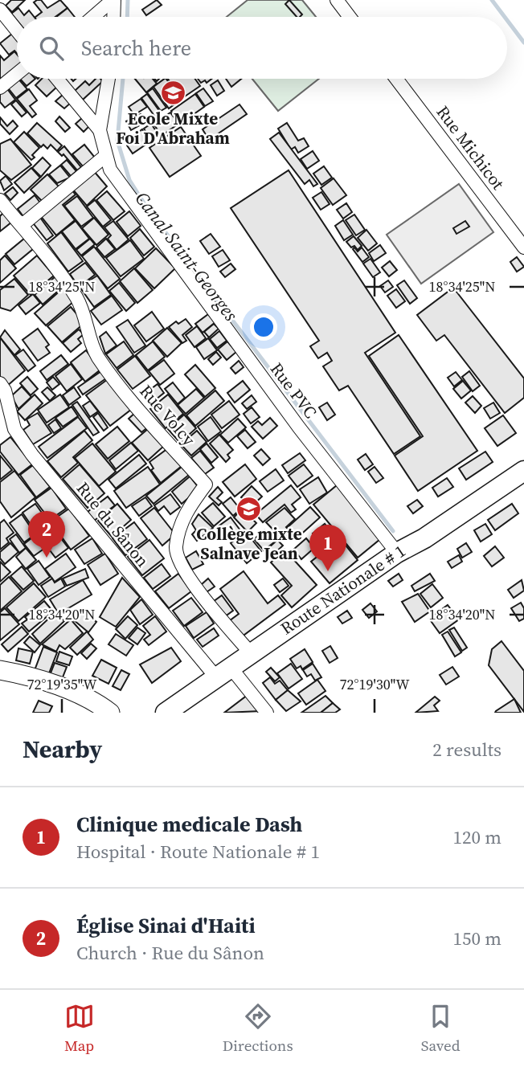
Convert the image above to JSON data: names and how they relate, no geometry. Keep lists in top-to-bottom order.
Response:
{
  "streets": {
    "main road": ["Route Nationale # 1"],
    "street": [
      "Rue Michicot",
      "Rue PVC",
      "Rue Volcy",
      "Rue du Sânon"
    ]
  },
  "crossings": [
    ["Rue PVC", "Route Nationale # 1"],
    ["Rue Volcy", "Route Nationale # 1"],
    ["Rue du Sânon", "Route Nationale # 1"]
  ],
  "water": ["Canal Saint-Georges"],
  "places": {
    "school or university": ["Ecole Mixte Foi D'Abraham", "Collège mixte Salnave Jean"]
  },
  "page": {
    "search": "Search here",
    "pins": ["2", "1"],
    "heading": ["Nearby", "2 results"],
    "list": [
      {
        "mark": "1",
        "name": "Clinique medicale Dash",
        "note": "Hospital · Route Nationale # 1",
        "value": "120 m"
      },
      {
        "mark": "2",
        "name": "Église Sinai d'Haiti",
        "note": "Church · Rue du Sânon",
        "value": "150 m"
      }
    ],
    "nav": ["Map", "Directions", "Saved"]
  },
  "coordinates": [
    "18°34'25\"N",
    "18°34'20\"N",
    "72°19'35\"W",
    "72°19'30\"W"
  ]
}
